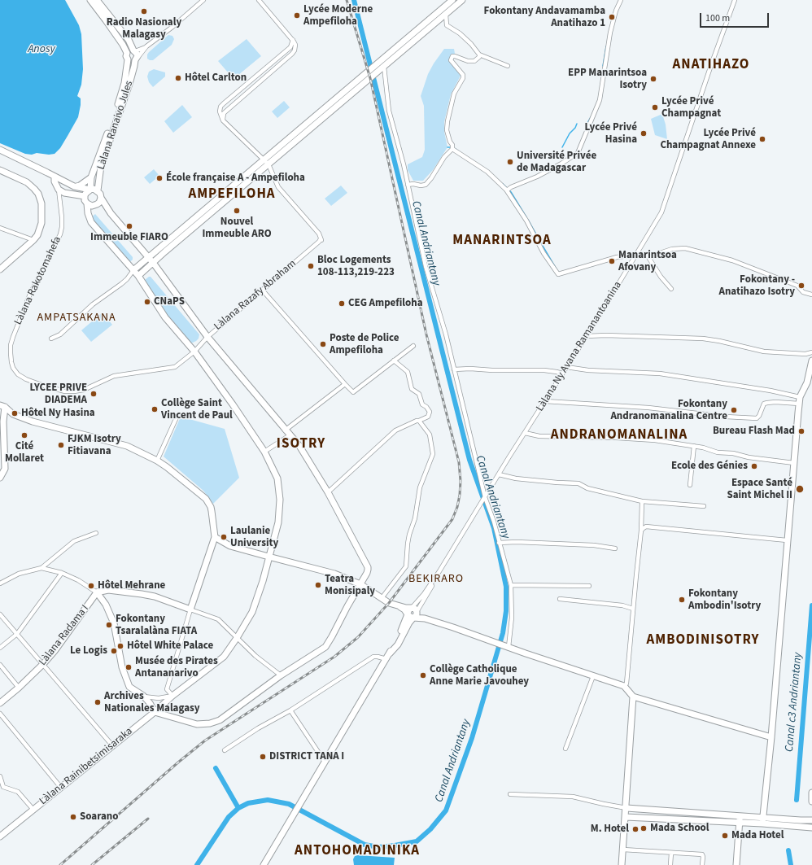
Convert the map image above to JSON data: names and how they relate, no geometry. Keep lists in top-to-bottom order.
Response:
{
  "streets": {
    "street": [
      "Làlana Ranaivo Jules",
      "Làlana Rakotomahefa",
      "Làlana Razafy Abraham",
      "Làlana Ny Avana Ramanantoanina",
      "Làlana Radama I",
      "Làlana Rainibetsimisaraka"
    ]
  },
  "crossings": [
    ["Làlana Ranaivo Jules", "Làlana Rainibetsimisaraka"],
    ["Làlana Rakotomahefa", "Làlana Razafy Abraham"],
    ["Làlana Rakotomahefa", "Làlana Rainibetsimisaraka"],
    ["Làlana Razafy Abraham", "Làlana Rainibetsimisaraka"]
  ],
  "districts": [
    "ANATIHAZO",
    "AMPEFILOHA",
    "MANARINTSOA",
    "AMPATSAKANA",
    "ANDRANOMANALINA",
    "ISOTRY",
    "BEKIRARO",
    "AMBODINISOTRY",
    "ANTOHOMADINIKA"
  ],
  "water": ["Anosy", "Canal Andriantany", "Canal c3 Andriantany"],
  "places": [
    "Radio Nasionaly Malagasy",
    "Lycée Moderne Ampefiloha",
    "Fokontany Andavamamba Anatihazo 1",
    "Hôtel Carlton",
    "EPP Manarintsoa Isotry",
    "Lycée Privé Champagnat",
    "Lycée Privé Hasina",
    "Lycée Privé Champagnat Annexe",
    "Université Privée de Madagascar",
    "École française A - Ampefiloha",
    "Nouvel Immeuble ARO",
    "Immeuble FIARO",
    "Manarintsoa Afovany",
    "Bloc Logements 108-113,219-223",
    "Fokontany - Anatihazo Isotry",
    "CNaPS",
    "CEG Ampefiloha",
    "Poste de Police Ampefiloha",
    "LYCEE PRIVE DIADEMA",
    "Collège Saint Vincent de Paul",
    "Fokontany Andranomanalina Centre",
    "Hôtel Ny Hasina",
    "Bureau Flash Mad",
    "Cité Mollaret",
    "FJKM Isotry Fitiavana",
    "Ecole des Génies",
    "Espace Santé Saint Michel II",
    "Laulanie University",
    "Teatra Monisipaly",
    "Hôtel Mehrane",
    "Fokontany Ambodin'Isotry",
    "Fokontany Tsaralalàna FIATA",
    "Hôtel White Palace",
    "Le Logis",
    "Musée des Pirates Antananarivo",
    "Collège Catholique Anne Marie Javouhey",
    "Archives Nationales Malagasy",
    "DISTRICT TANA I",
    "Soarano",
    "Mada School",
    "M. Hotel",
    "Mada Hotel"
  ],
  "scale_bar": "100 m"
}
